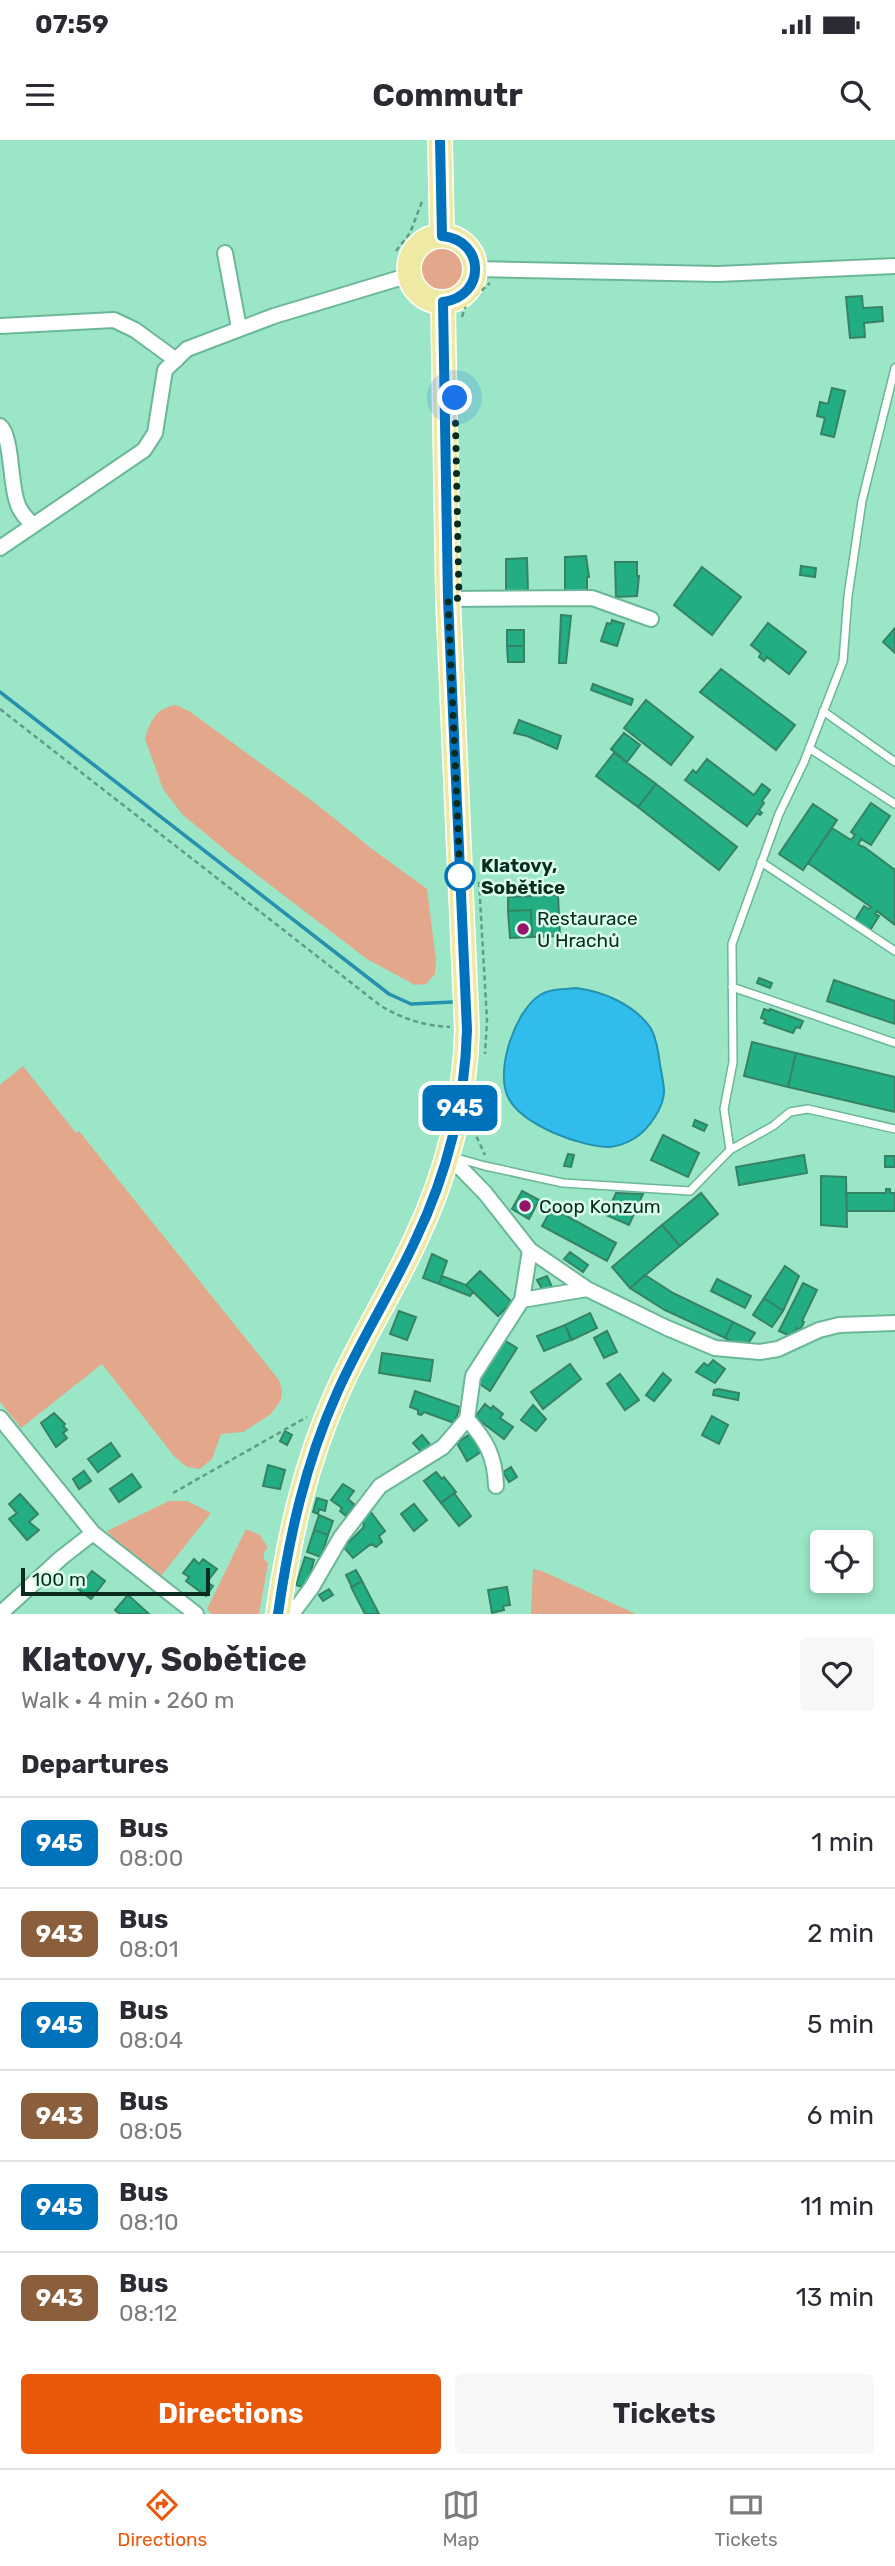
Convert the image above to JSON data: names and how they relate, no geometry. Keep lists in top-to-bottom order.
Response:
{
  "places": ["Klatovy, Sobětice", "Restaurace U Hrachů", "Coop Konzum"],
  "lines": ["bus line 945"],
  "scale_bar": "100 m",
  "page": {
    "status": "07:59",
    "header": "Commutr",
    "on_map": "945",
    "scale": "100 m",
    "heading": [
      ["Klatovy, Sobětice", "Walk · 4 min · 260 m"],
      "Departures"
    ],
    "list": [
      {
        "mark": "945",
        "name": "Bus",
        "note": "08:00",
        "value": "1 min"
      },
      {
        "mark": "943",
        "name": "Bus",
        "note": "08:01",
        "value": "2 min"
      },
      {
        "mark": "945",
        "name": "Bus",
        "note": "08:04",
        "value": "5 min"
      },
      {
        "mark": "943",
        "name": "Bus",
        "note": "08:05",
        "value": "6 min"
      },
      {
        "mark": "945",
        "name": "Bus",
        "note": "08:10",
        "value": "11 min"
      },
      {
        "mark": "943",
        "name": "Bus",
        "note": "08:12",
        "value": "13 min"
      }
    ],
    "buttons": ["Directions", "Tickets"],
    "tabs": ["Directions", "Map", "Tickets"]
  }
}
